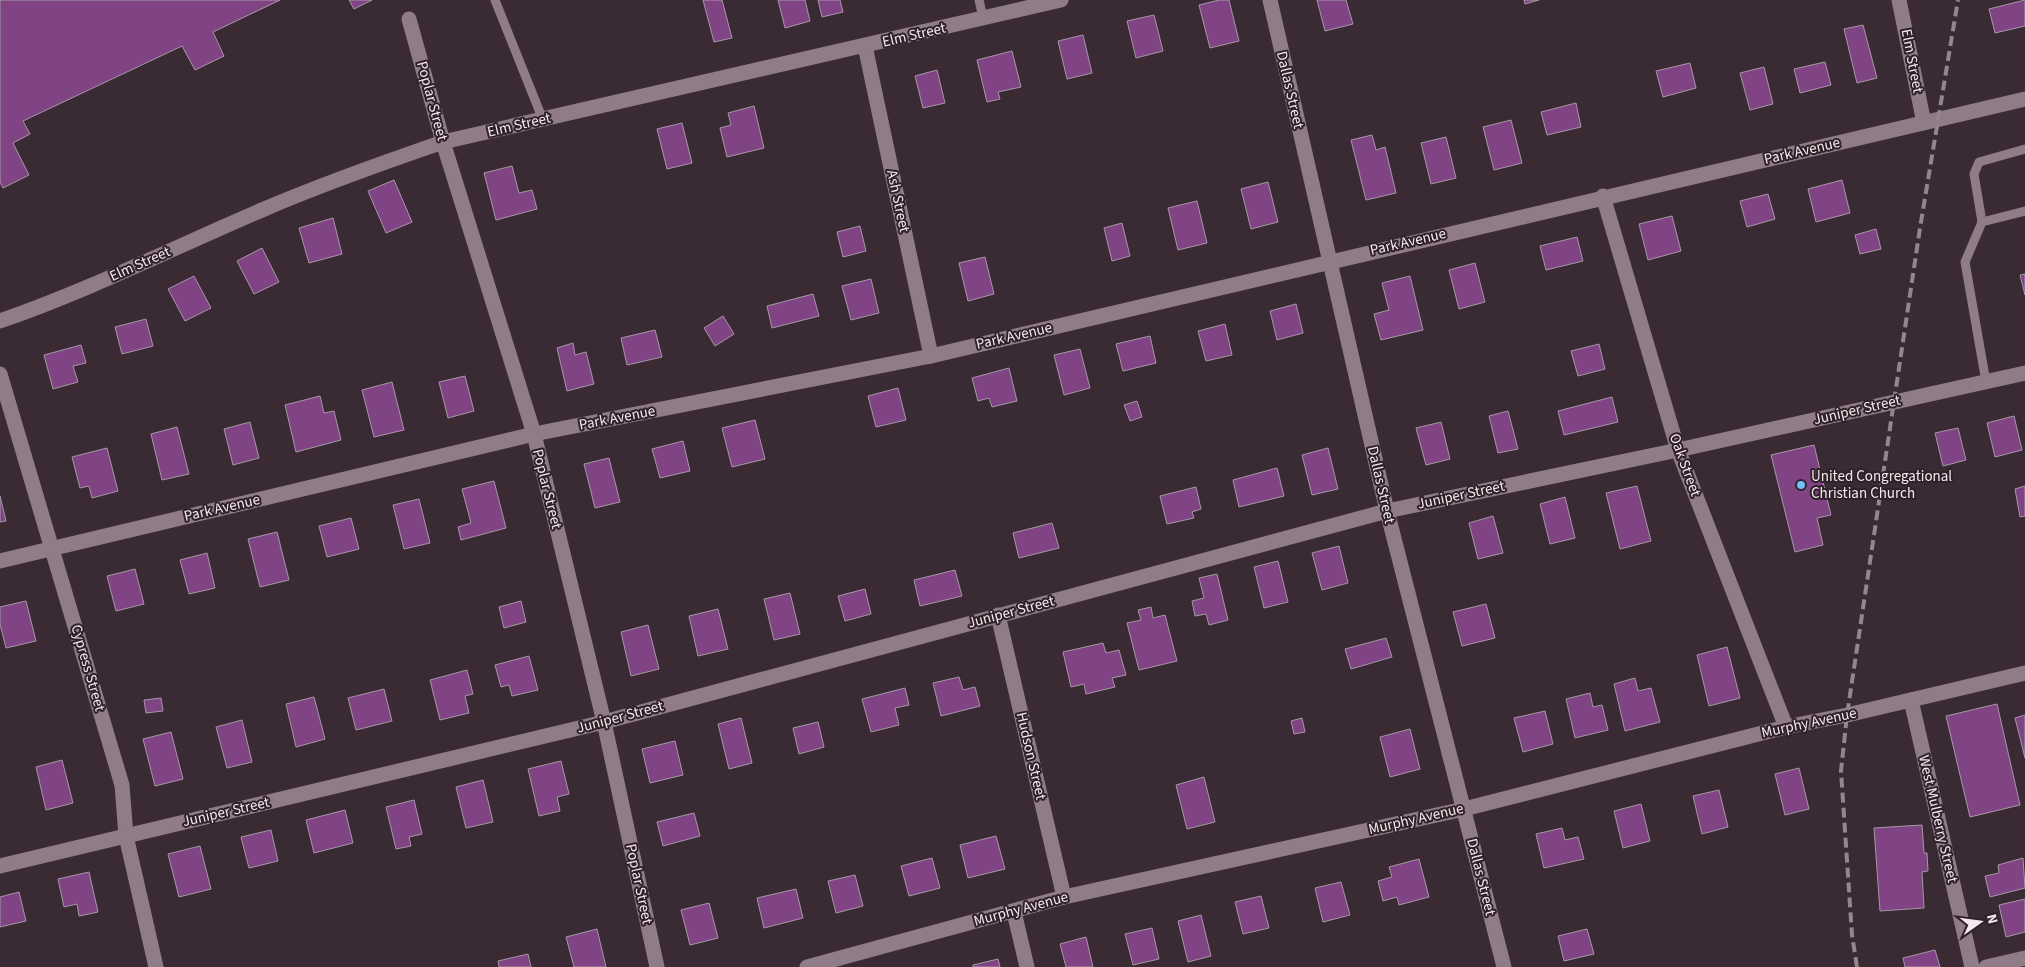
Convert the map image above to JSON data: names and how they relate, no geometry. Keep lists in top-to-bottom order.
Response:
{
  "streets": {
    "street": [
      "Elm Street",
      "Dallas Street",
      "Poplar Street",
      "Park Avenue",
      "Ash Street",
      "Juniper Street",
      "Oak Street",
      "Cypress Street",
      "Murphy Avenue",
      "Hudson Street",
      "West Mulberry Street"
    ]
  },
  "crossings": [
    ["Elm Street", "Poplar Street"],
    ["Elm Street", "Park Avenue"],
    ["Elm Street", "Ash Street"],
    ["Dallas Street", "Park Avenue"],
    ["Dallas Street", "Juniper Street"],
    ["Dallas Street", "Murphy Avenue"],
    ["Poplar Street", "Park Avenue"],
    ["Poplar Street", "Juniper Street"],
    ["Park Avenue", "Ash Street"],
    ["Park Avenue", "Oak Street"],
    ["Park Avenue", "Cypress Street"],
    ["Juniper Street", "Oak Street"],
    ["Juniper Street", "Cypress Street"],
    ["Juniper Street", "Hudson Street"],
    ["Oak Street", "Murphy Avenue"],
    ["Murphy Avenue", "Hudson Street"],
    ["Murphy Avenue", "West Mulberry Street"]
  ],
  "places": ["United Congregational Christian Church"],
  "north": "right"
}
